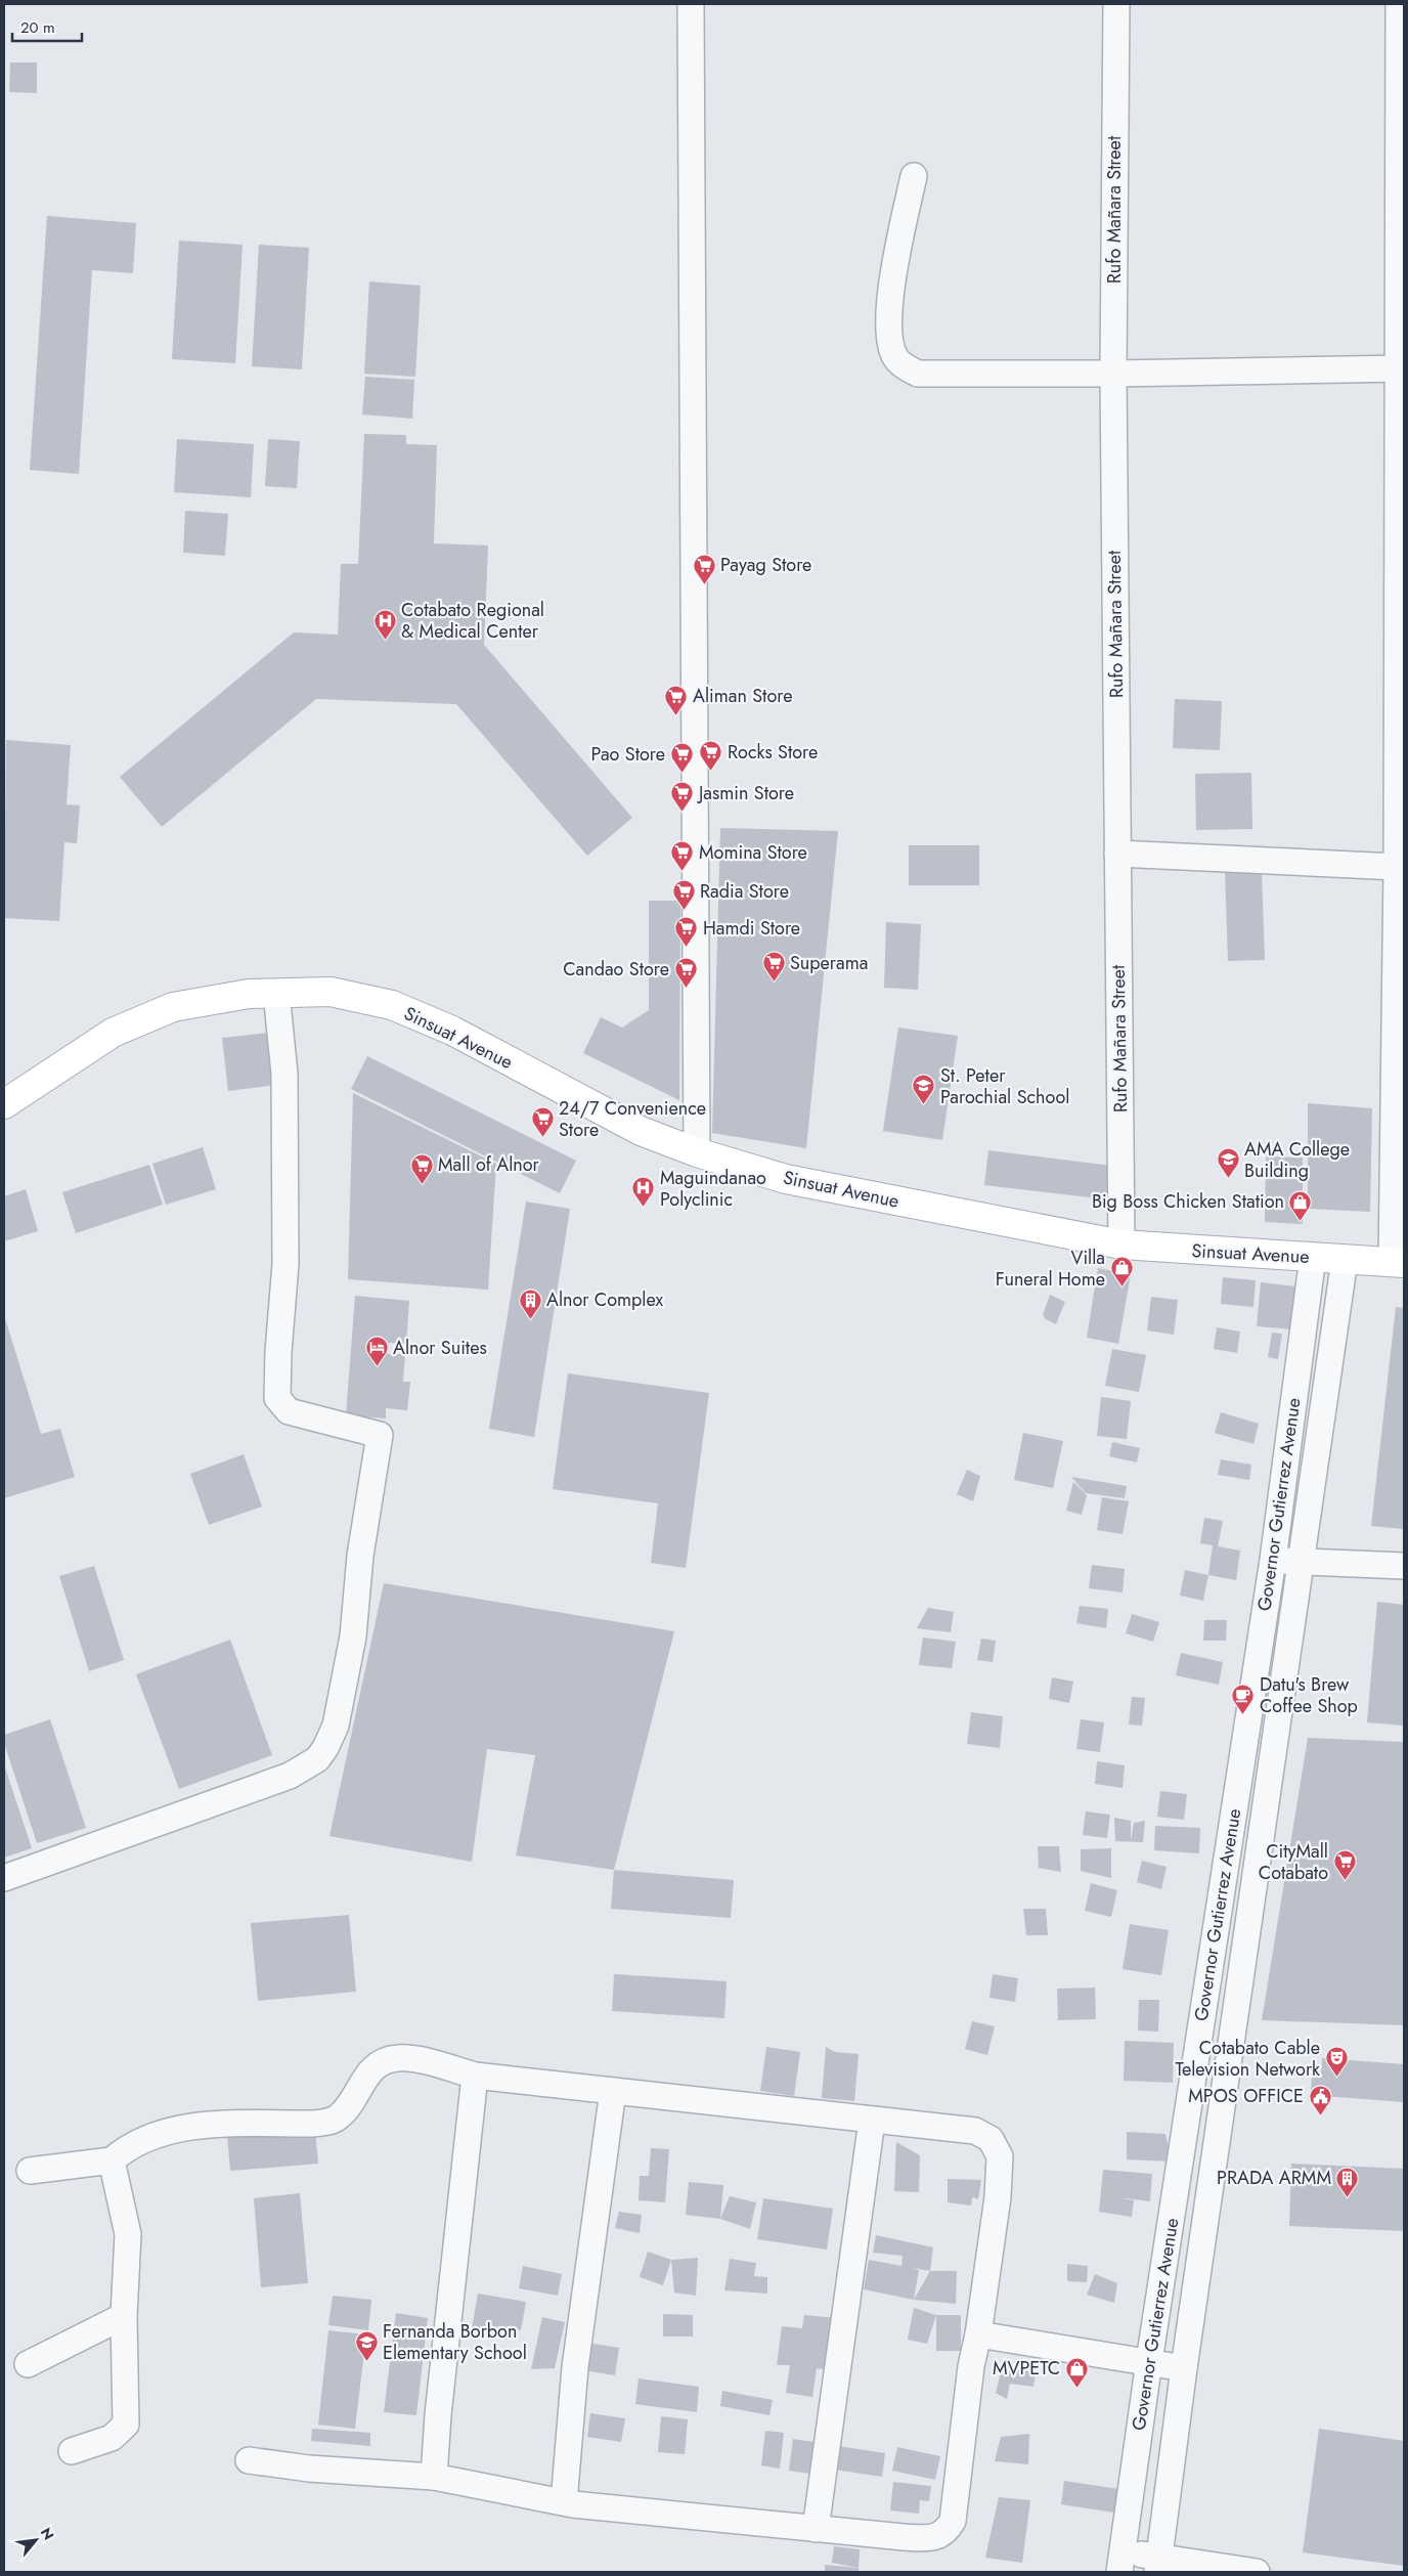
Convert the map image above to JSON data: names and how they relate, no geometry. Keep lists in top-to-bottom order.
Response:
{
  "streets": {
    "main road": ["Sinsuat Avenue"],
    "street": ["Rufo Mañara Street", "Governor Gutierrez Avenue"]
  },
  "crossings": [
    ["Rufo Mañara Street", "Sinsuat Avenue"],
    ["Sinsuat Avenue", "Governor Gutierrez Avenue"]
  ],
  "places": {
    "supermarket": [
      "Payag Store",
      "Aliman Store",
      "Rocks Store",
      "Pao Store",
      "Jasmin Store",
      "Momina Store",
      "Radia Store",
      "Hamdi Store",
      "Superama",
      "Candao Store",
      "24/7 Convenience Store",
      "Mall of Alnor",
      "CityMall Cotabato"
    ],
    "hospital": ["Cotabato Regional & Medical Center", "Maguindanao Polyclinic"],
    "school or university": ["St. Peter Parochial School", "AMA College Building", "Fernanda Borbon Elementary School"],
    "shop": ["Big Boss Chicken Station", "Villa Funeral Home", "MVPETC"],
    "building": ["Alnor Complex", "PRADA ARMM"],
    "hotel": ["Alnor Suites"],
    "cafe": ["Datu's Brew Coffee Shop"],
    "theatre": ["Cotabato Cable Television Network"],
    "public building": ["MPOS OFFICE"]
  },
  "scale_bar": "20 m",
  "north": "top right"
}
